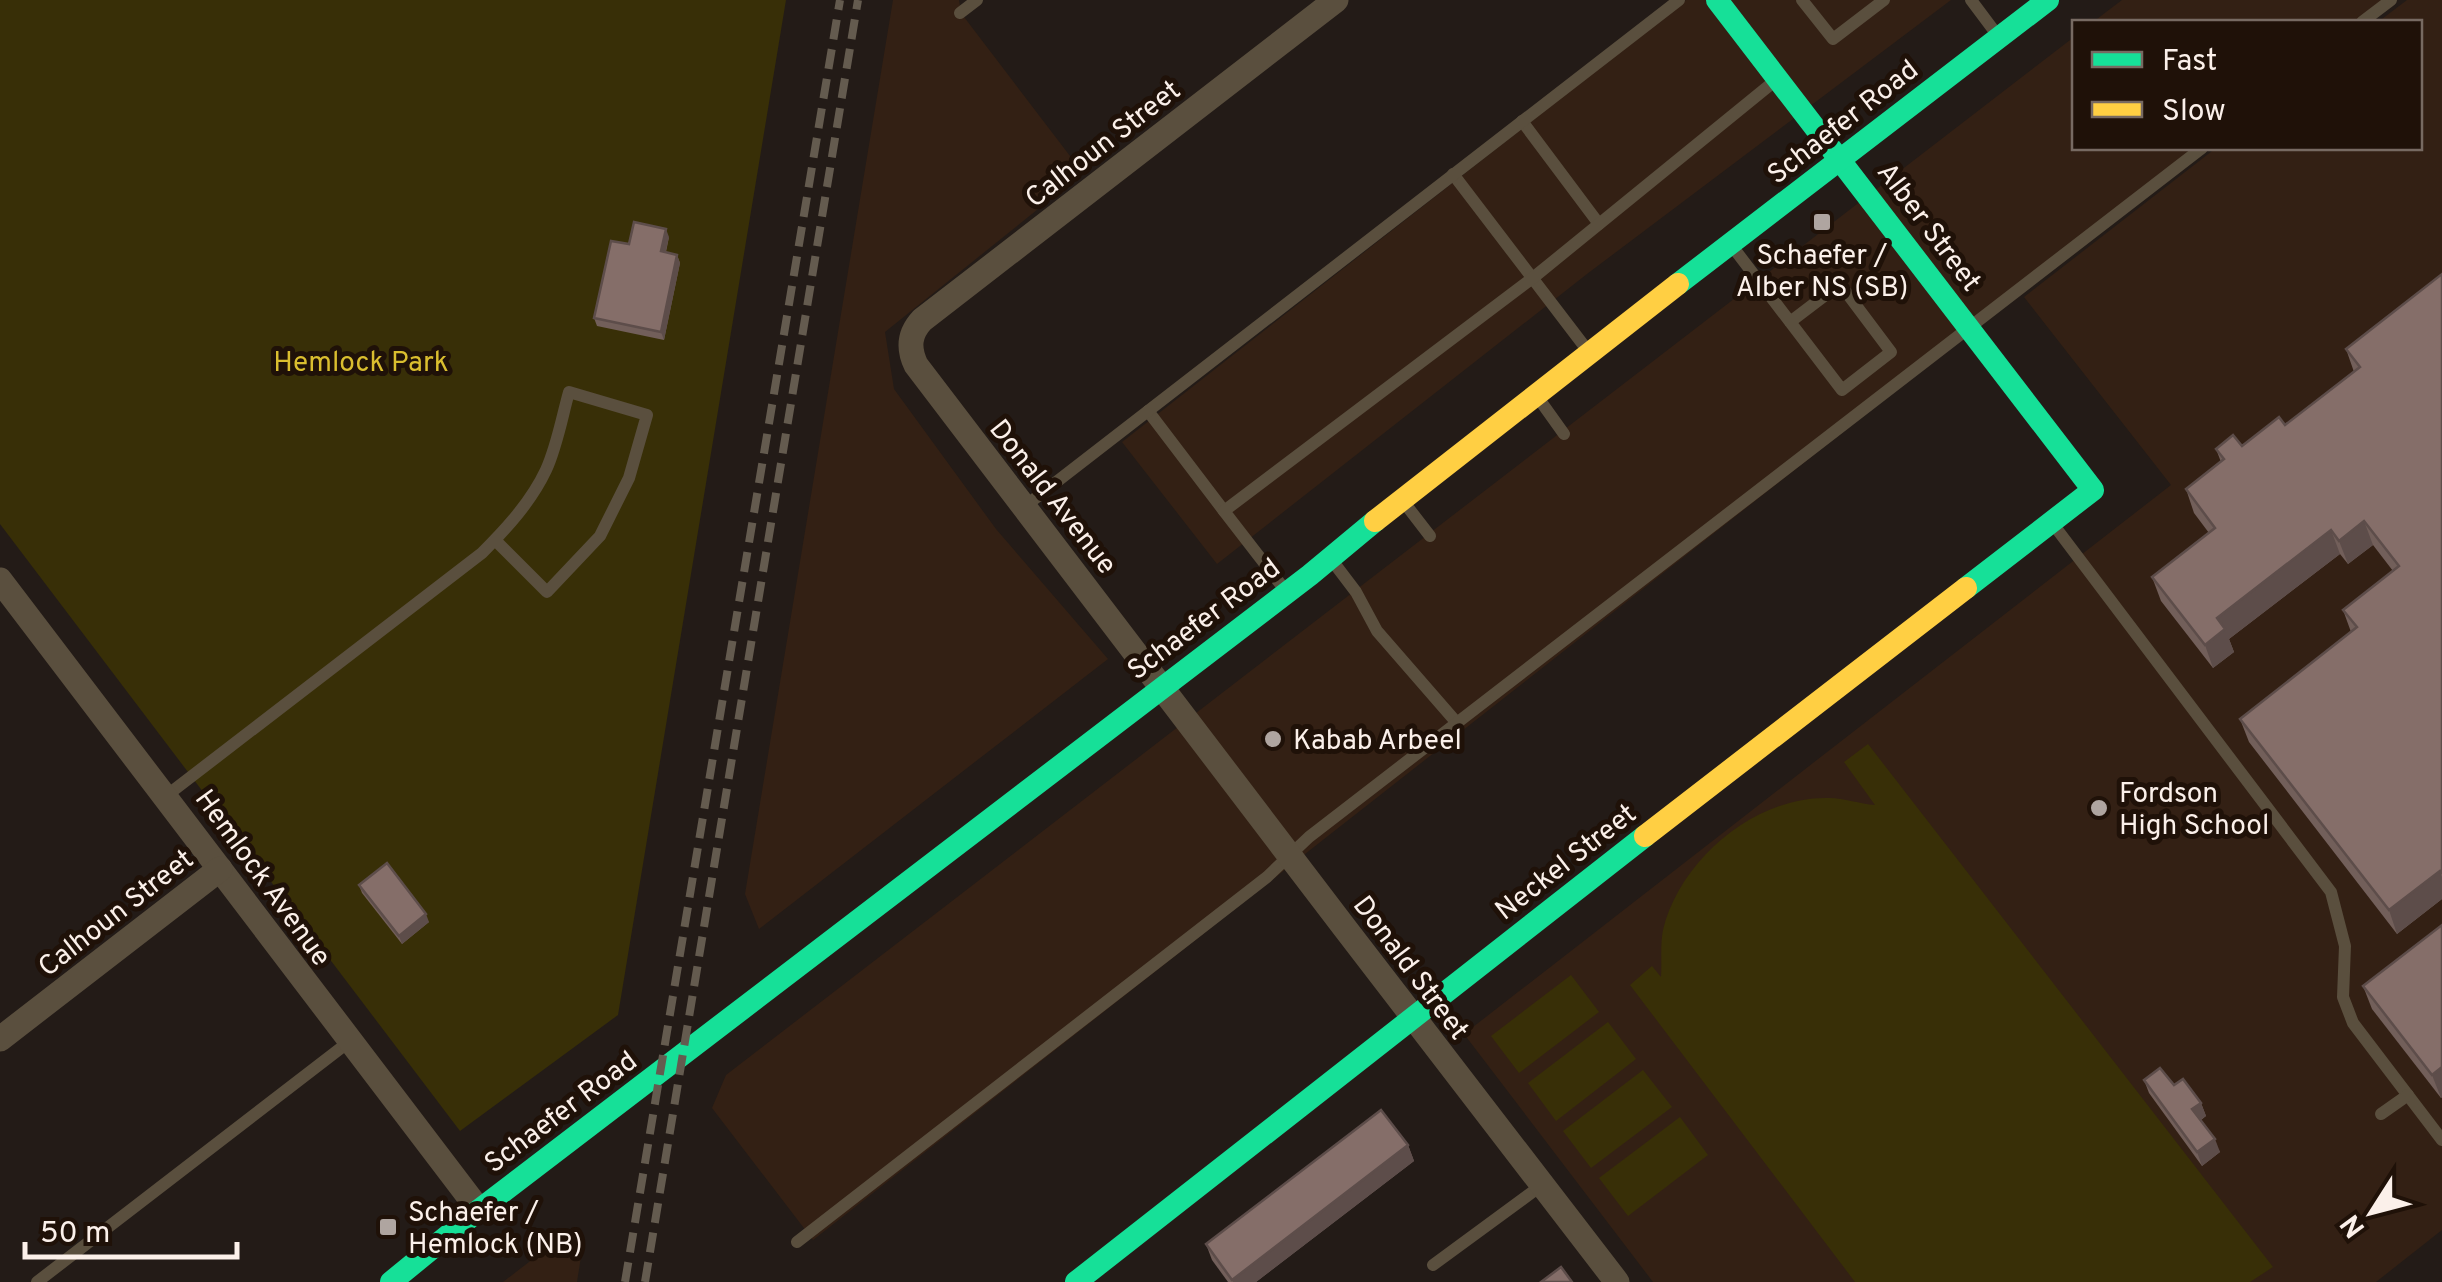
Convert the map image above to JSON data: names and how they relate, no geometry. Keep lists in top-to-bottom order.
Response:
{
  "streets": {
    "main road": ["Schaefer Road", "Alber Street", "Neckel Street"],
    "street": [
      "Calhoun Street",
      "Donald Avenue",
      "Hemlock Avenue",
      "Donald Street"
    ]
  },
  "crossings": [
    ["Schaefer Road", "Alber Street"],
    ["Schaefer Road", "Donald Avenue"],
    ["Schaefer Road", "Hemlock Avenue"],
    ["Schaefer Road", "Donald Street"],
    ["Calhoun Street", "Donald Avenue"],
    ["Calhoun Street", "Hemlock Avenue"],
    ["Alber Street", "Neckel Street"],
    ["Donald Avenue", "Donald Street"],
    ["Neckel Street", "Donald Street"]
  ],
  "parks": ["Hemlock Park"],
  "places": {
    "transit": ["Schaefer / Alber NS (SB)", "Schaefer / Hemlock (NB)"],
    "other": ["Kabab Arbeel", "Fordson High School"]
  },
  "legend": ["Fast", "Slow"],
  "scale_bar": "50 m",
  "north": "bottom left"
}
